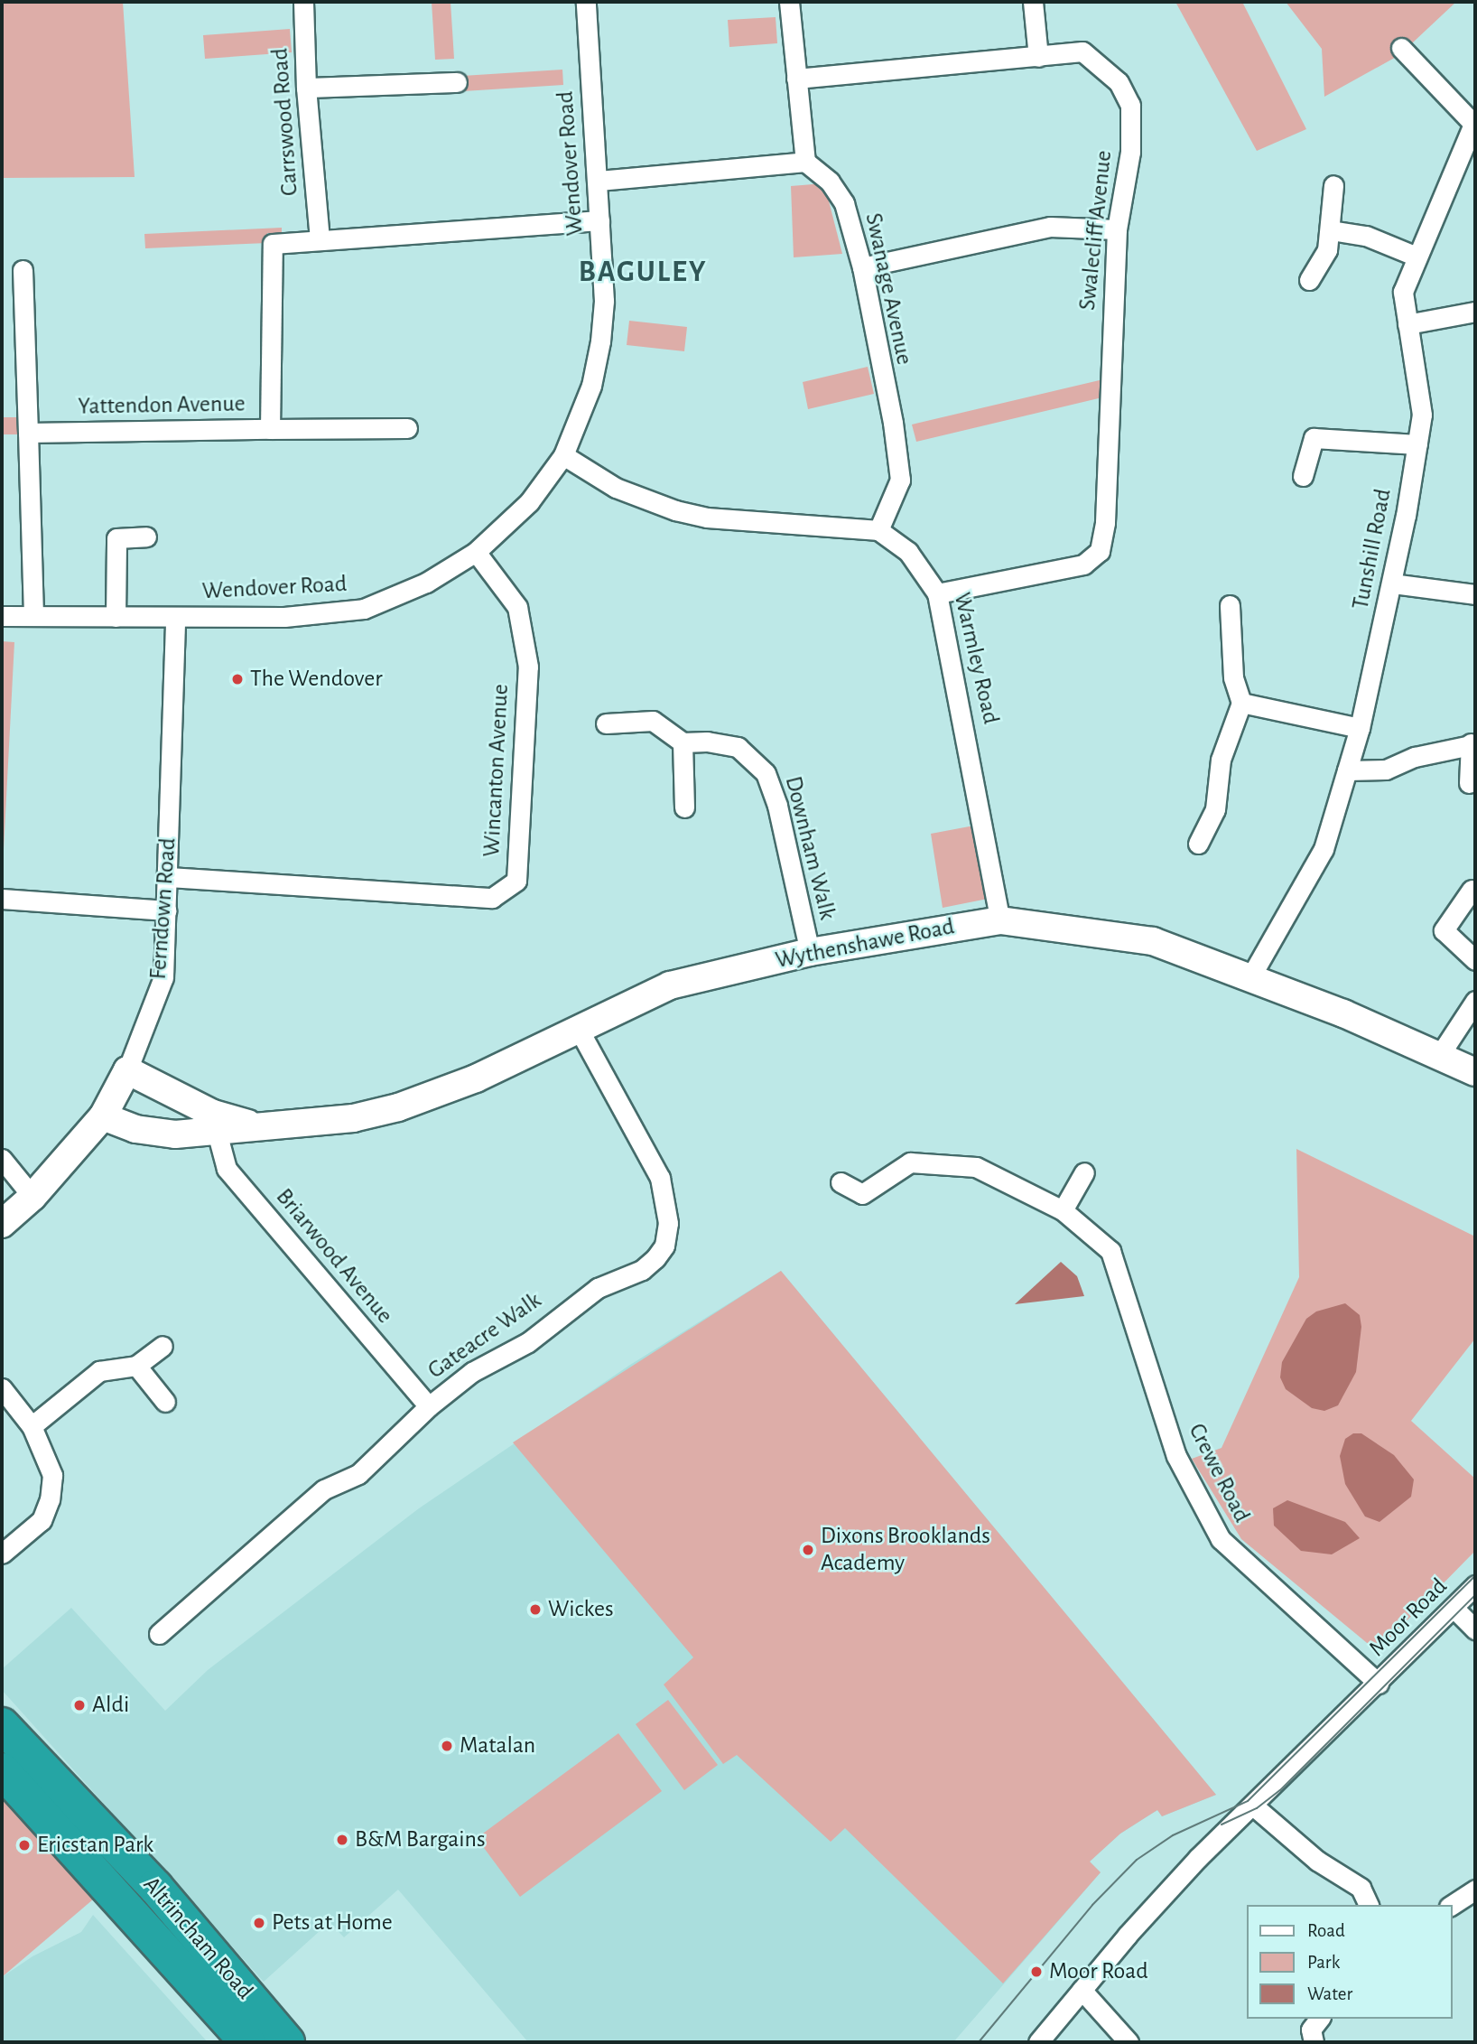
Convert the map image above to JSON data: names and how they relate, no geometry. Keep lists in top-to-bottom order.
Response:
{
  "streets": {
    "highway": ["Altrincham Road"],
    "main road": ["Ferndown Road", "Wythenshawe Road"],
    "street": [
      "Carrswood Road",
      "Wendover Road",
      "Swalecliff Avenue",
      "Swanage Avenue",
      "Yattendon Avenue",
      "Tunshill Road",
      "Warmley Road",
      "Wincanton Avenue",
      "Downham Walk",
      "Briarwood Avenue",
      "Gateacre Walk",
      "Crewe Road",
      "Moor Road"
    ]
  },
  "crossings": [
    ["Carrswood Road", "Yattendon Avenue"],
    ["Wendover Road", "Yattendon Avenue"],
    ["Wendover Road", "Wincanton Avenue"],
    ["Wendover Road", "Ferndown Road"],
    ["Swalecliff Avenue", "Warmley Road"],
    ["Swanage Avenue", "Warmley Road"],
    ["Tunshill Road", "Wythenshawe Road"],
    ["Warmley Road", "Wythenshawe Road"],
    ["Wincanton Avenue", "Ferndown Road"],
    ["Downham Walk", "Wythenshawe Road"],
    ["Ferndown Road", "Wythenshawe Road"],
    ["Wythenshawe Road", "Briarwood Avenue"],
    ["Wythenshawe Road", "Gateacre Walk"],
    ["Briarwood Avenue", "Gateacre Walk"],
    ["Crewe Road", "Moor Road"]
  ],
  "districts": ["BAGULEY"],
  "places": [
    "The Wendover",
    "Dixons Brooklands Academy",
    "Wickes",
    "Aldi",
    "Matalan",
    "B&M Bargains",
    "Ericstan Park",
    "Pets at Home",
    "Moor Road"
  ],
  "legend": ["Road", "Park", "Water"]
}
